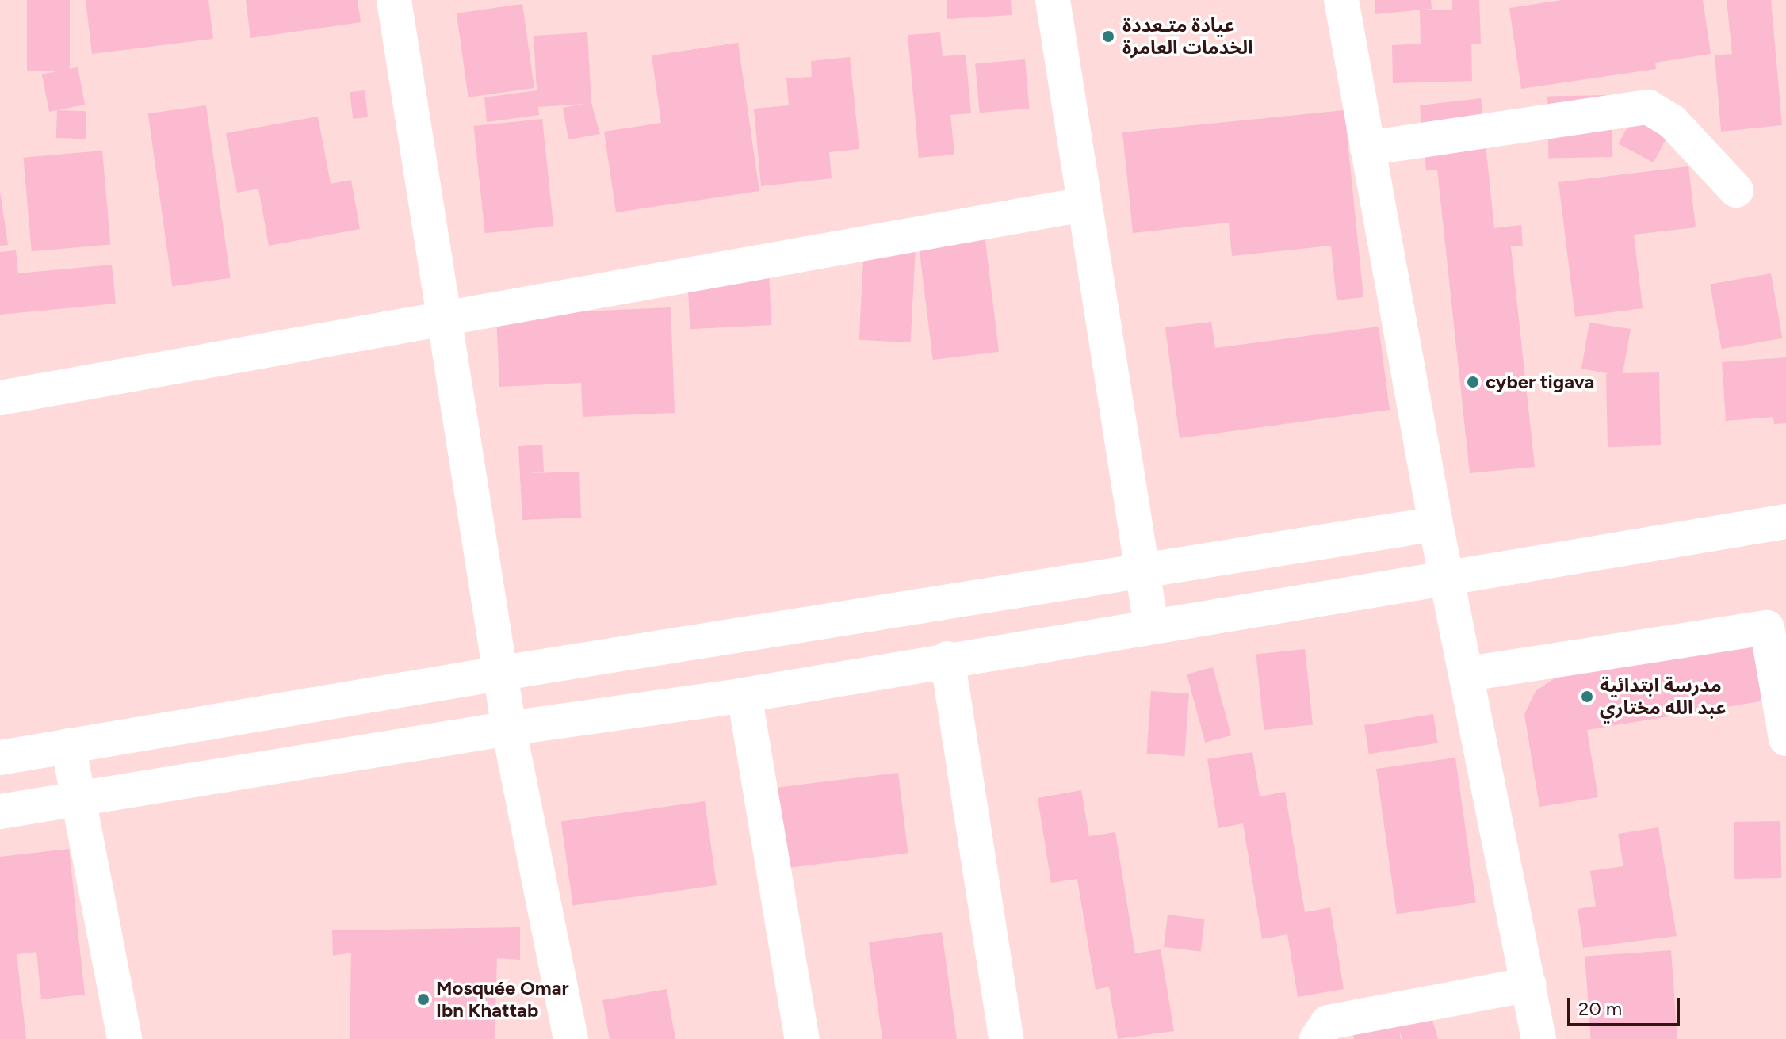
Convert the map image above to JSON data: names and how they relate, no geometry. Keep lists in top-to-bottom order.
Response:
{
  "places": [
    "عيادة متـعددة الخدمات العامرة",
    "cyber tigava",
    "مدرسة ابتدائية عبد الله مختاري",
    "Mosquée Omar Ibn Khattab"
  ],
  "scale_bar": "20 m"
}
